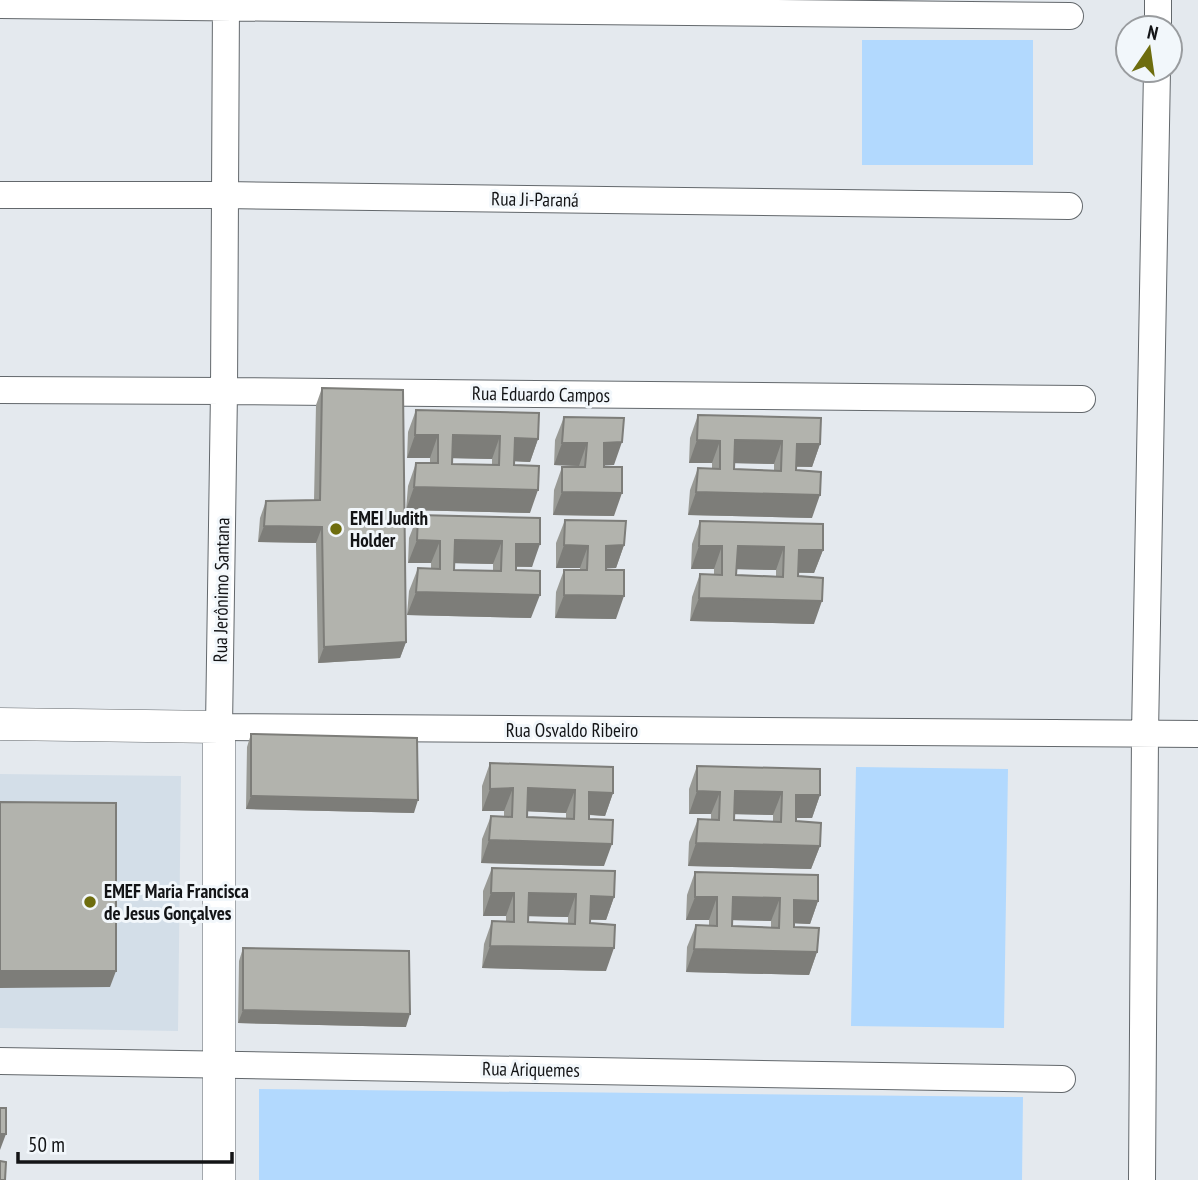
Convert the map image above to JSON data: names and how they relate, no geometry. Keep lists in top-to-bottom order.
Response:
{
  "streets": {
    "street": [
      "Rua Ji-Paraná",
      "Rua Eduardo Campos",
      "Rua Jerônimo Santana",
      "Rua Osvaldo Ribeiro",
      "Rua Ariquemes"
    ]
  },
  "crossings": [
    ["Rua Ji-Paraná", "Rua Jerônimo Santana"],
    ["Rua Eduardo Campos", "Rua Jerônimo Santana"],
    ["Rua Jerônimo Santana", "Rua Osvaldo Ribeiro"],
    ["Rua Jerônimo Santana", "Rua Ariquemes"]
  ],
  "places": ["EMEI Judith Holder", "EMEF Maria Francisca de Jesus Gonçalves"],
  "scale_bar": "50 m",
  "north": "top"
}
